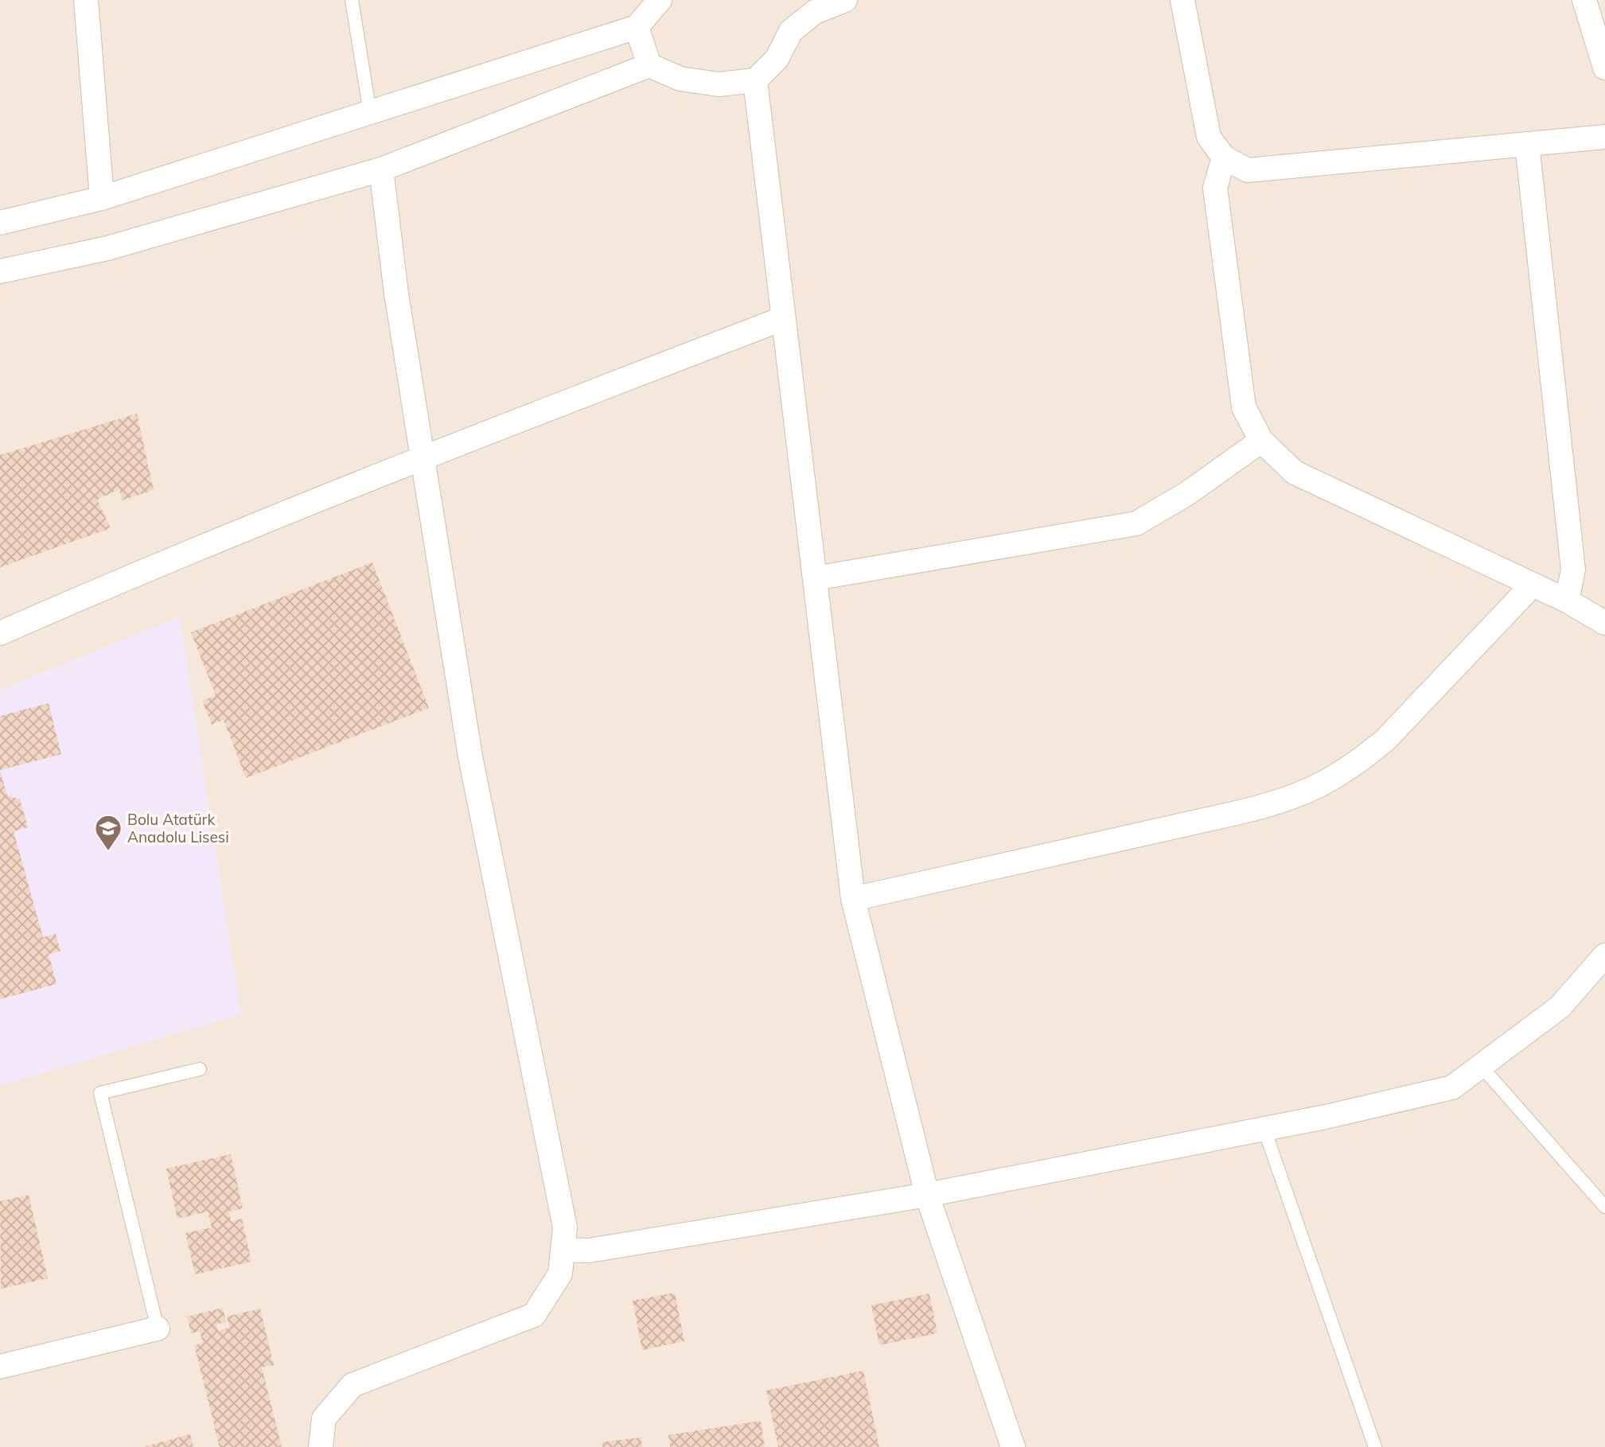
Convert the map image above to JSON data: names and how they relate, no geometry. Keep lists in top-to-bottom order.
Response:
{
  "places": {
    "school or university": ["Bolu Atatürk Anadolu Lisesi"]
  }
}
